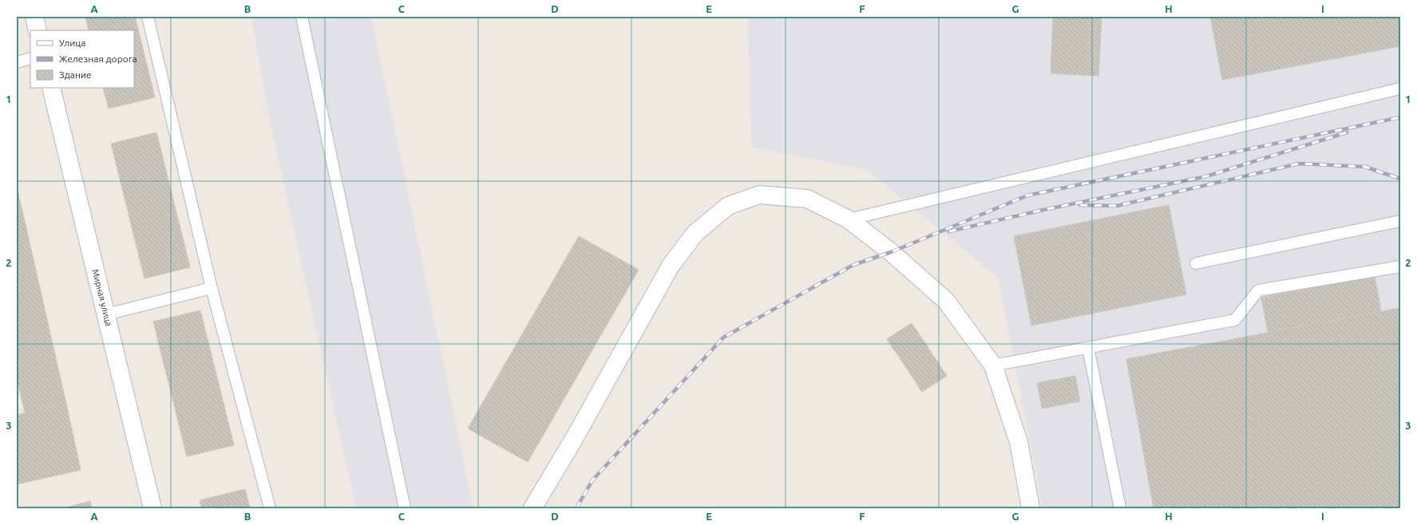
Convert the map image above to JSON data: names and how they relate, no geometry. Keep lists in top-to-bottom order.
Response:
{
  "streets": {
    "street": ["Мирная улица"]
  },
  "legend": ["Улица", "Железная дорога", "Здание"],
  "grid": {
    "columns": [
      "A",
      "B",
      "C",
      "D",
      "E",
      "F",
      "G",
      "H",
      "I"
    ],
    "rows": ["1", "2", "3"]
  }
}
